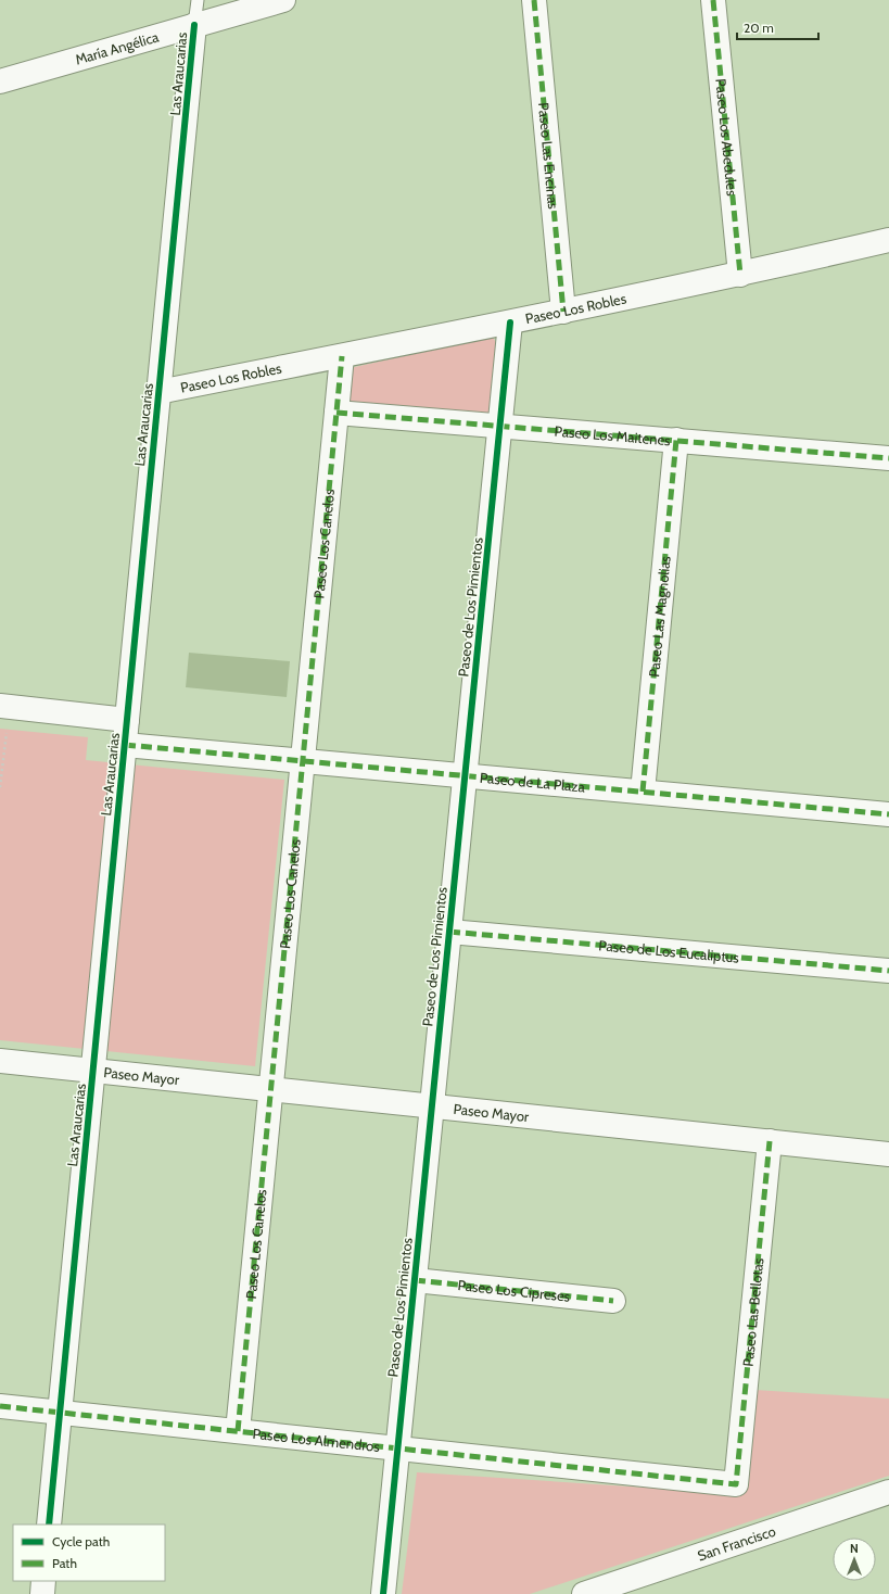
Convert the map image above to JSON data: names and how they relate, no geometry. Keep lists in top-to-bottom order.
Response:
{
  "streets": {
    "street": [
      "María Angélica",
      "Las Araucarias",
      "Paseo Los Abedules",
      "Paseo Las Encinas",
      "Paseo Los Robles",
      "Paseo Los Maitenes",
      "Paseo Los Canelos",
      "Paseo de Los Pimientos",
      "Paseo Las Magnolias",
      "Paseo de La Plaza",
      "Paseo de Los Eucaliptus",
      "Paseo Mayor",
      "Paseo Los Cipreses",
      "Paseo Las Bellotas",
      "Paseo Los Almendros",
      "San Francisco"
    ]
  },
  "crossings": [
    ["María Angélica", "Las Araucarias"],
    ["Las Araucarias", "Paseo Los Robles"],
    ["Las Araucarias", "Paseo de La Plaza"],
    ["Las Araucarias", "Paseo Mayor"],
    ["Las Araucarias", "Paseo Los Almendros"],
    ["Paseo Los Abedules", "Paseo Los Robles"],
    ["Paseo Las Encinas", "Paseo Los Robles"],
    ["Paseo Los Robles", "Paseo Los Canelos"],
    ["Paseo Los Robles", "Paseo de Los Pimientos"],
    ["Paseo Los Maitenes", "Paseo Los Canelos"],
    ["Paseo Los Maitenes", "Paseo de Los Pimientos"],
    ["Paseo Los Maitenes", "Paseo Las Magnolias"],
    ["Paseo Los Canelos", "Paseo de La Plaza"],
    ["Paseo Los Canelos", "Paseo Mayor"],
    ["Paseo Los Canelos", "Paseo Los Almendros"],
    ["Paseo de Los Pimientos", "Paseo de La Plaza"],
    ["Paseo de Los Pimientos", "Paseo de Los Eucaliptus"],
    ["Paseo de Los Pimientos", "Paseo Mayor"],
    ["Paseo de Los Pimientos", "Paseo Los Cipreses"],
    ["Paseo de Los Pimientos", "Paseo Los Almendros"],
    ["Paseo Las Magnolias", "Paseo de La Plaza"],
    ["Paseo Mayor", "Paseo Las Bellotas"],
    ["Paseo Las Bellotas", "Paseo Los Almendros"]
  ],
  "legend": ["Cycle path", "Path"],
  "scale_bar": "20 m",
  "north": "top"
}
